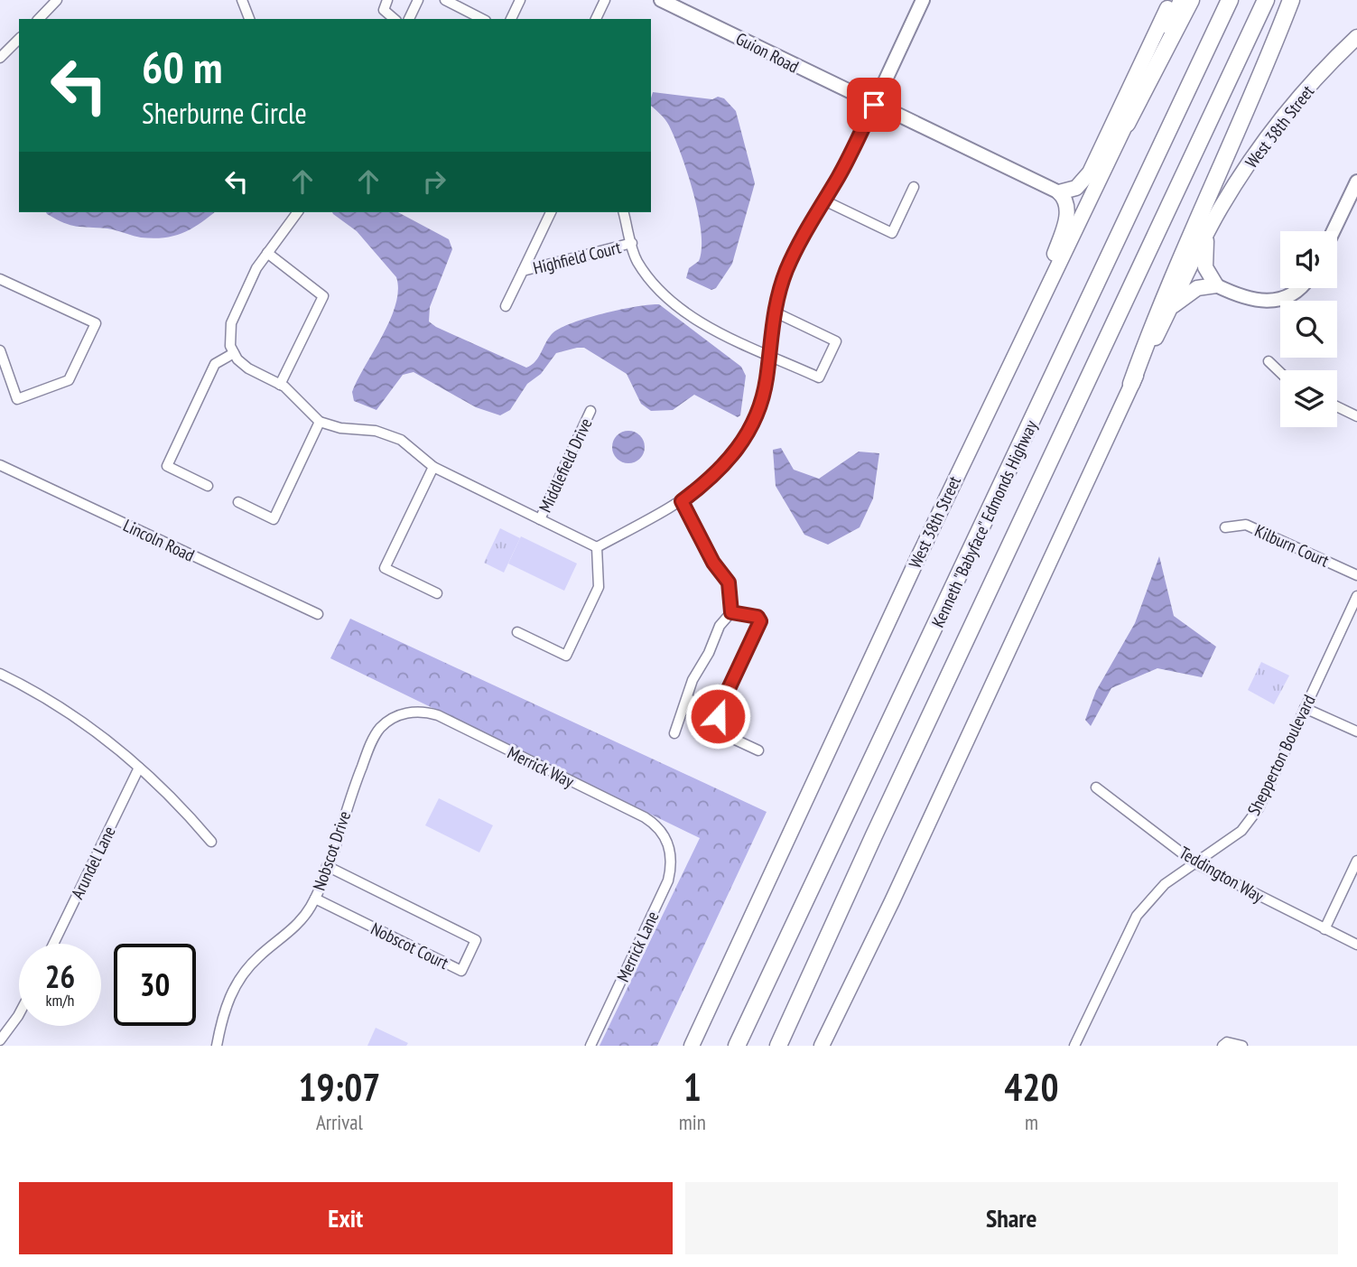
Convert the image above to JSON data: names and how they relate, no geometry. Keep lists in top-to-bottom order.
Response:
{
  "streets": {
    "highway": ["Kenneth \"Babyface\" Edmonds Highway"],
    "main road": ["West 38th Street"],
    "street": [
      "Guion Road",
      "Highfield Court",
      "Middlefield Drive",
      "Lincoln Road",
      "Kilburn Court",
      "Shepperton Boulevard",
      "Merrick Way",
      "Nobscot Drive",
      "Arundel Lane",
      "Teddington Way",
      "Nobscot Court",
      "Merrick Lane"
    ]
  },
  "crossings": [
    ["Shepperton Boulevard", "Teddington Way"],
    ["Merrick Way", "Nobscot Drive"],
    ["Merrick Way", "Merrick Lane"],
    ["Nobscot Drive", "Nobscot Court"]
  ],
  "page": {
    "turn": ["60 m", "Sherburne Circle"],
    "speed": "26 km/h",
    "limit": "30",
    "eta": [
      "19:07",
      "Arrival",
      "1",
      "min",
      "420",
      "m"
    ],
    "buttons": ["Exit", "Share"]
  }
}
